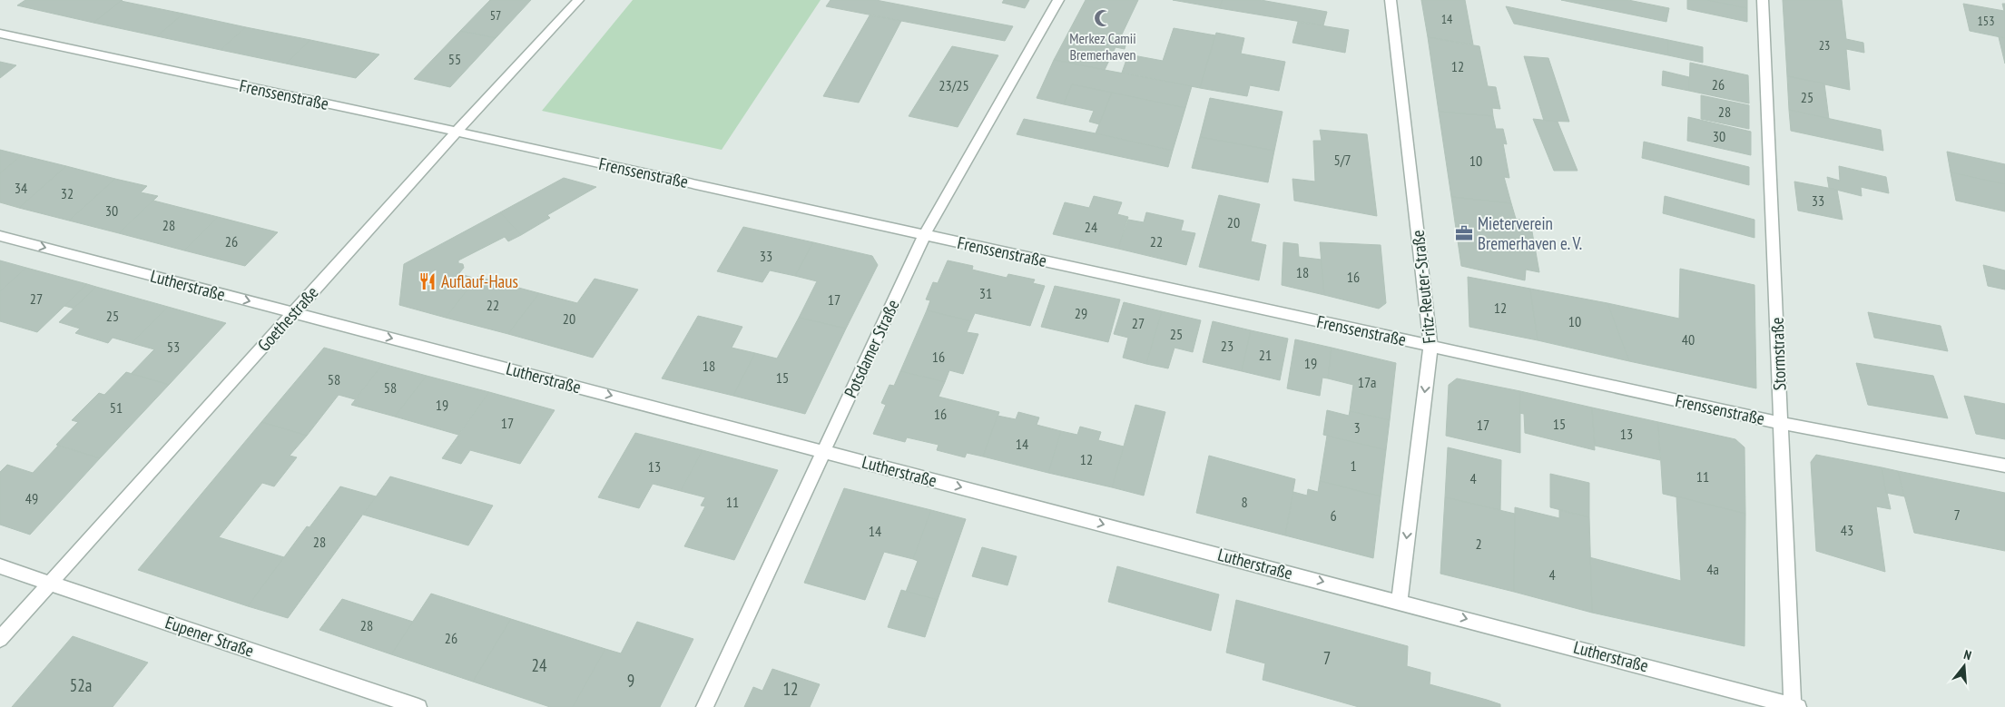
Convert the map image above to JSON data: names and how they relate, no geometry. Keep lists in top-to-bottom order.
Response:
{
  "streets": {
    "street": [
      "Frenssenstraße",
      "Lutherstraße",
      "Fritz-Reuter-Straße",
      "Goethestraße",
      "Potsdamer Straße",
      "Stormstraße",
      "Eupener Straße"
    ]
  },
  "crossings": [
    ["Frenssenstraße", "Fritz-Reuter-Straße"],
    ["Frenssenstraße", "Goethestraße"],
    ["Frenssenstraße", "Potsdamer Straße"],
    ["Frenssenstraße", "Stormstraße"],
    ["Lutherstraße", "Fritz-Reuter-Straße"],
    ["Lutherstraße", "Goethestraße"],
    ["Lutherstraße", "Potsdamer Straße"],
    ["Lutherstraße", "Stormstraße"],
    ["Goethestraße", "Eupener Straße"]
  ],
  "one_way": ["Lutherstraße", "Fritz-Reuter-Straße"],
  "places": {
    "mosque": ["Merkez Camii Bremerhaven"],
    "office": ["Mieterverein Bremerhaven e. V."],
    "restaurant": ["Auflauf-Haus"]
  },
  "house_numbers": [
    "57",
    "14",
    "153",
    "23",
    "55",
    "12",
    "26",
    "23/25",
    "25",
    "28",
    "30",
    "5/7",
    "10",
    "34",
    "32",
    "33",
    "30",
    "20",
    "28",
    "24",
    "26",
    "22",
    "33",
    "18",
    "16",
    "31",
    "27",
    "17",
    "22",
    "12",
    "29",
    "25",
    "20",
    "10",
    "27",
    "25",
    "40",
    "23",
    "53",
    "21",
    "16",
    "19",
    "18",
    "15",
    "58",
    "17a",
    "58",
    "19",
    "51",
    "16",
    "17",
    "15",
    "17",
    "3",
    "13",
    "14",
    "12",
    "1",
    "13",
    "11",
    "4",
    "49",
    "11",
    "8",
    "7",
    "6",
    "43",
    "14",
    "28",
    "2",
    "4a",
    "4",
    "28",
    "26",
    "7",
    "24",
    "9",
    "52a",
    "12"
  ],
  "north": "top"
}
